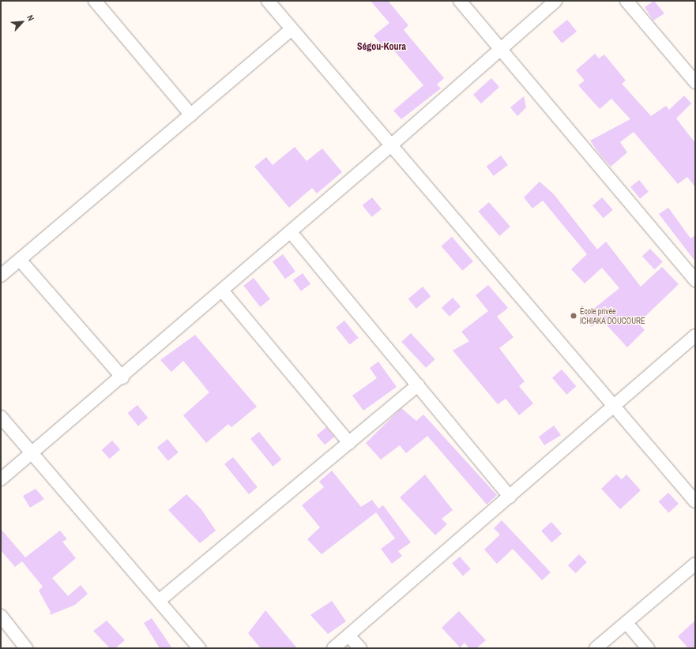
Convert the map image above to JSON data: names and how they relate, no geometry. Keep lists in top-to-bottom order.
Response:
{
  "districts": ["Ségou-Koura"],
  "places": ["École privée ICHIAKA DOUCOURE"],
  "north": "top right"
}
